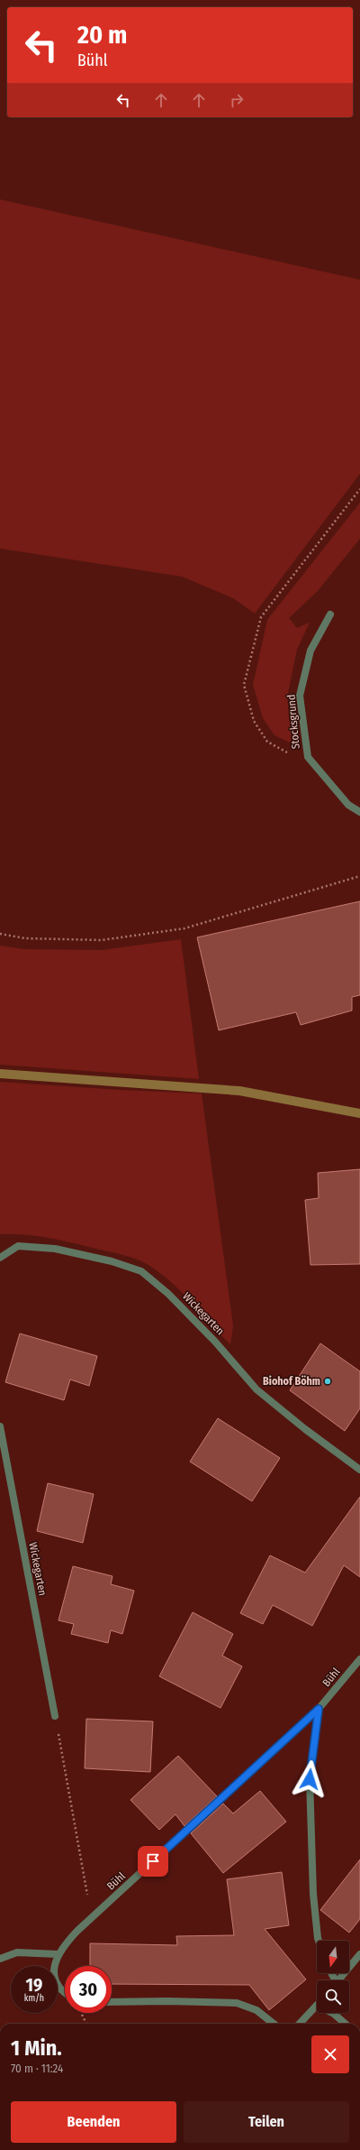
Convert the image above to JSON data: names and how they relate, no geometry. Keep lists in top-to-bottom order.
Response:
{
  "streets": {
    "street": ["Stocksgrund", "Wickegarten", "Bühl"]
  },
  "places": ["Biohof Böhm"],
  "north": "bottom",
  "page": {
    "turn": ["20 m", "Bühl"],
    "speed": "19 km/h",
    "limit": "30",
    "heading": ["1 Min.", "70 m · 11:24"],
    "buttons": ["Beenden", "Teilen"]
  }
}
